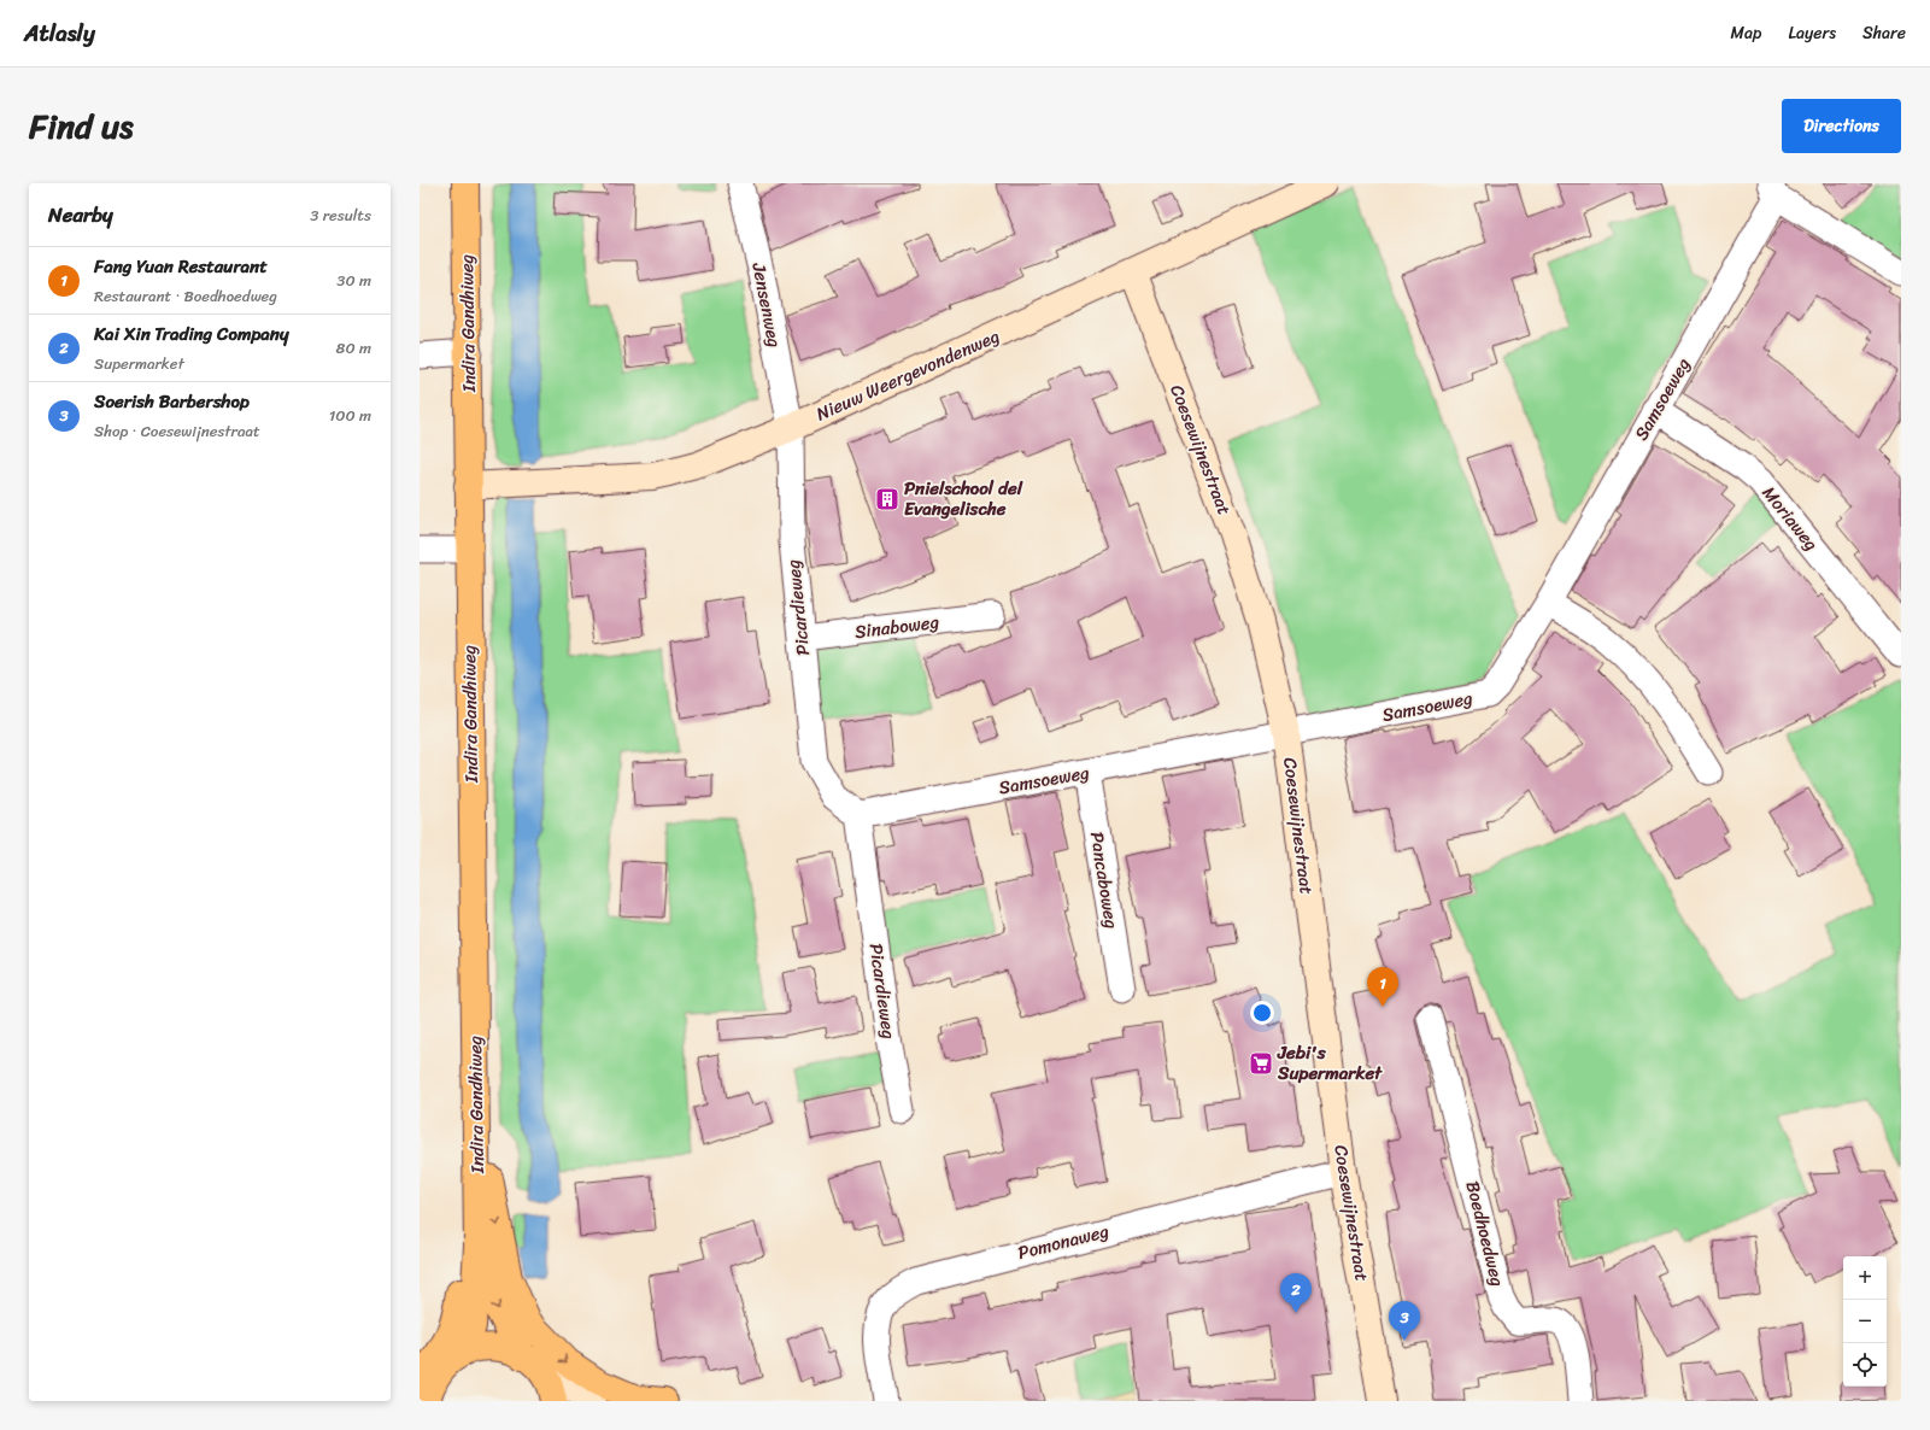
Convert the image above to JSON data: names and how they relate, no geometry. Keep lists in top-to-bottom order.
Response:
{
  "streets": {
    "main road": ["Indira Gandhiweg"],
    "street": [
      "Jensenweg",
      "Nieuw Weergevondenweg",
      "Samsoeweg",
      "Coesewijnestraat",
      "Moriaweg",
      "Picardieweg",
      "Sinaboweg",
      "Pancaboweg",
      "Boedhoedweg",
      "Pomonaweg"
    ]
  },
  "crossings": [
    ["Jensenweg", "Nieuw Weergevondenweg"],
    ["Jensenweg", "Picardieweg"],
    ["Indira Gandhiweg", "Nieuw Weergevondenweg"],
    ["Nieuw Weergevondenweg", "Coesewijnestraat"],
    ["Nieuw Weergevondenweg", "Picardieweg"],
    ["Samsoeweg", "Coesewijnestraat"],
    ["Samsoeweg", "Moriaweg"],
    ["Samsoeweg", "Picardieweg"],
    ["Samsoeweg", "Pancaboweg"],
    ["Coesewijnestraat", "Pomonaweg"],
    ["Picardieweg", "Sinaboweg"]
  ],
  "places": {
    "building": ["Pnielschool del Evangelische"],
    "supermarket": ["Jebi's Supermarket"]
  },
  "page": {
    "header": "Atlasly",
    "nav": ["Map", "Layers", "Share"],
    "title": "Find us",
    "buttons": "Directions",
    "heading": ["Nearby", "3 results"],
    "list": [
      {
        "mark": "1",
        "name": "Fang Yuan Restaurant",
        "note": "Restaurant · Boedhoedweg",
        "value": "30 m"
      },
      {
        "mark": "2",
        "name": "Kai Xin Trading Company",
        "note": "Supermarket",
        "value": "80 m"
      },
      {
        "mark": "3",
        "name": "Soerish Barbershop",
        "note": "Shop · Coesewijnestraat",
        "value": "100 m"
      }
    ],
    "pins": ["1", "2", "3"],
    "map_buttons": ["+", "−"]
  }
}
